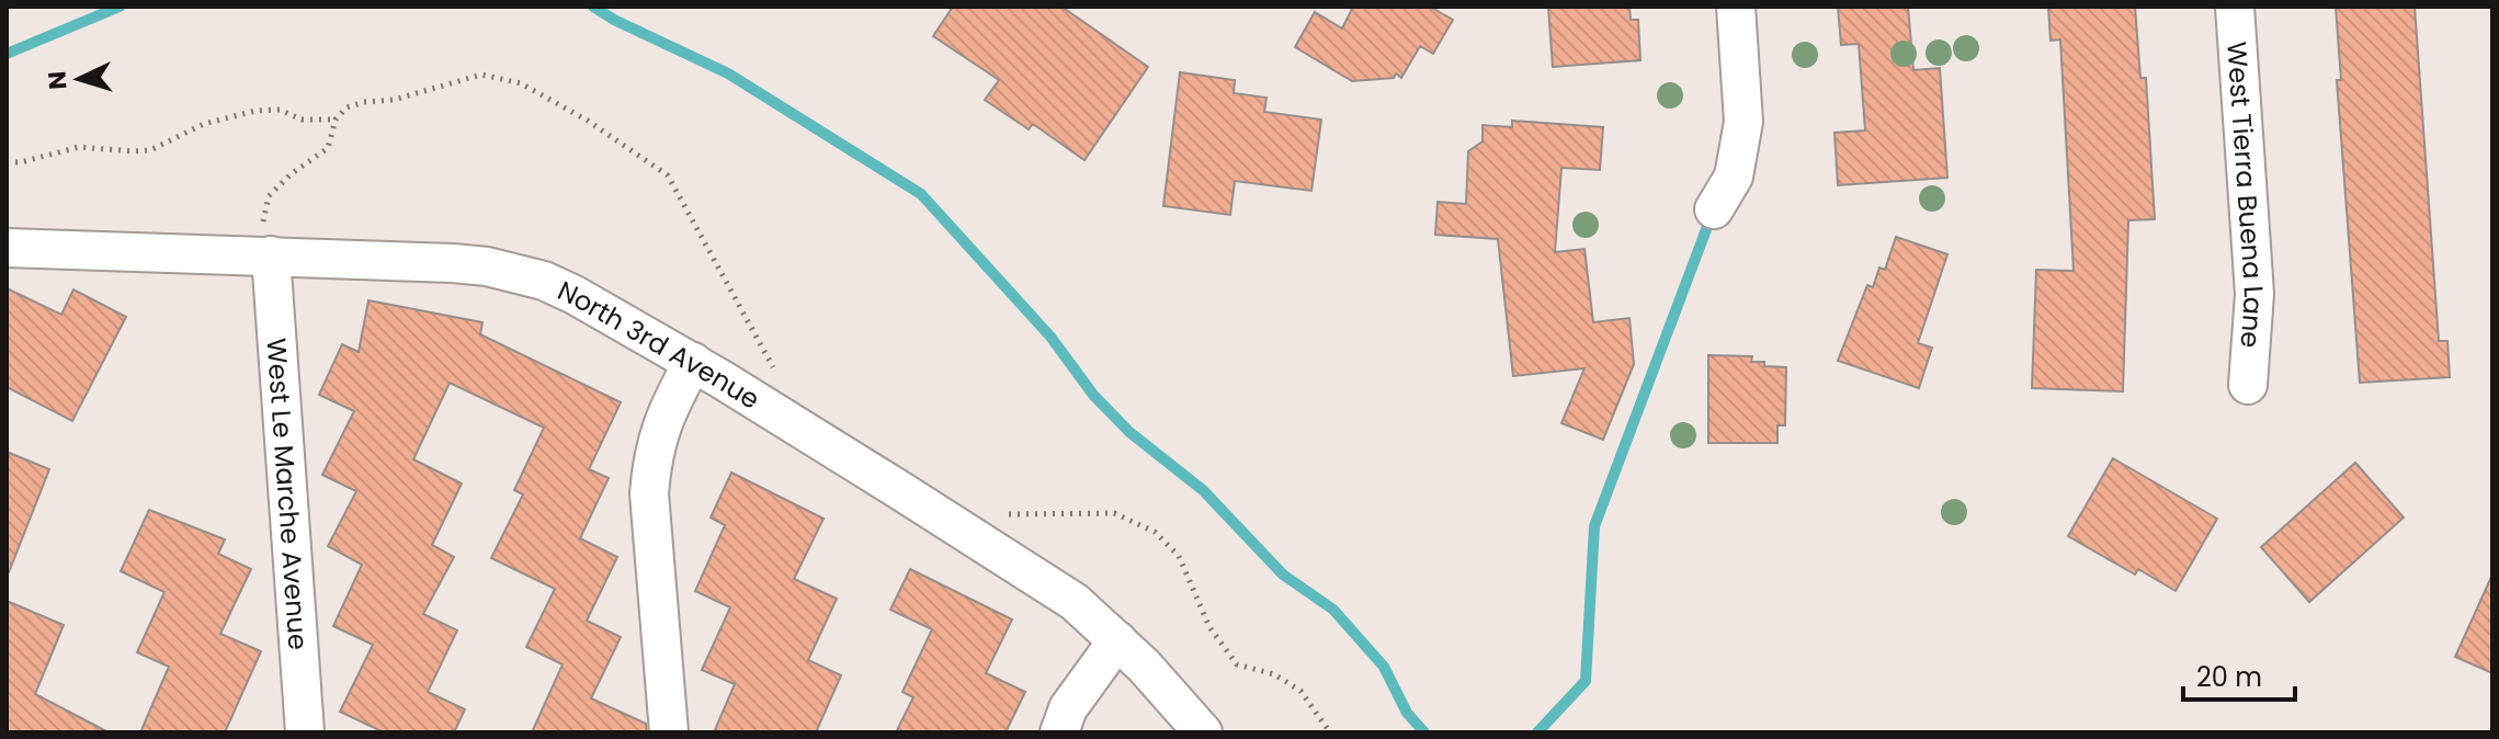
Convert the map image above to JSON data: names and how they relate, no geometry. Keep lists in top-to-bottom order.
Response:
{
  "streets": {
    "street": ["West Tierra Buena Lane", "North 3rd Avenue", "West Le Marche Avenue"]
  },
  "crossings": [
    ["North 3rd Avenue", "West Le Marche Avenue"]
  ],
  "scale_bar": "20 m",
  "north": "left"
}
